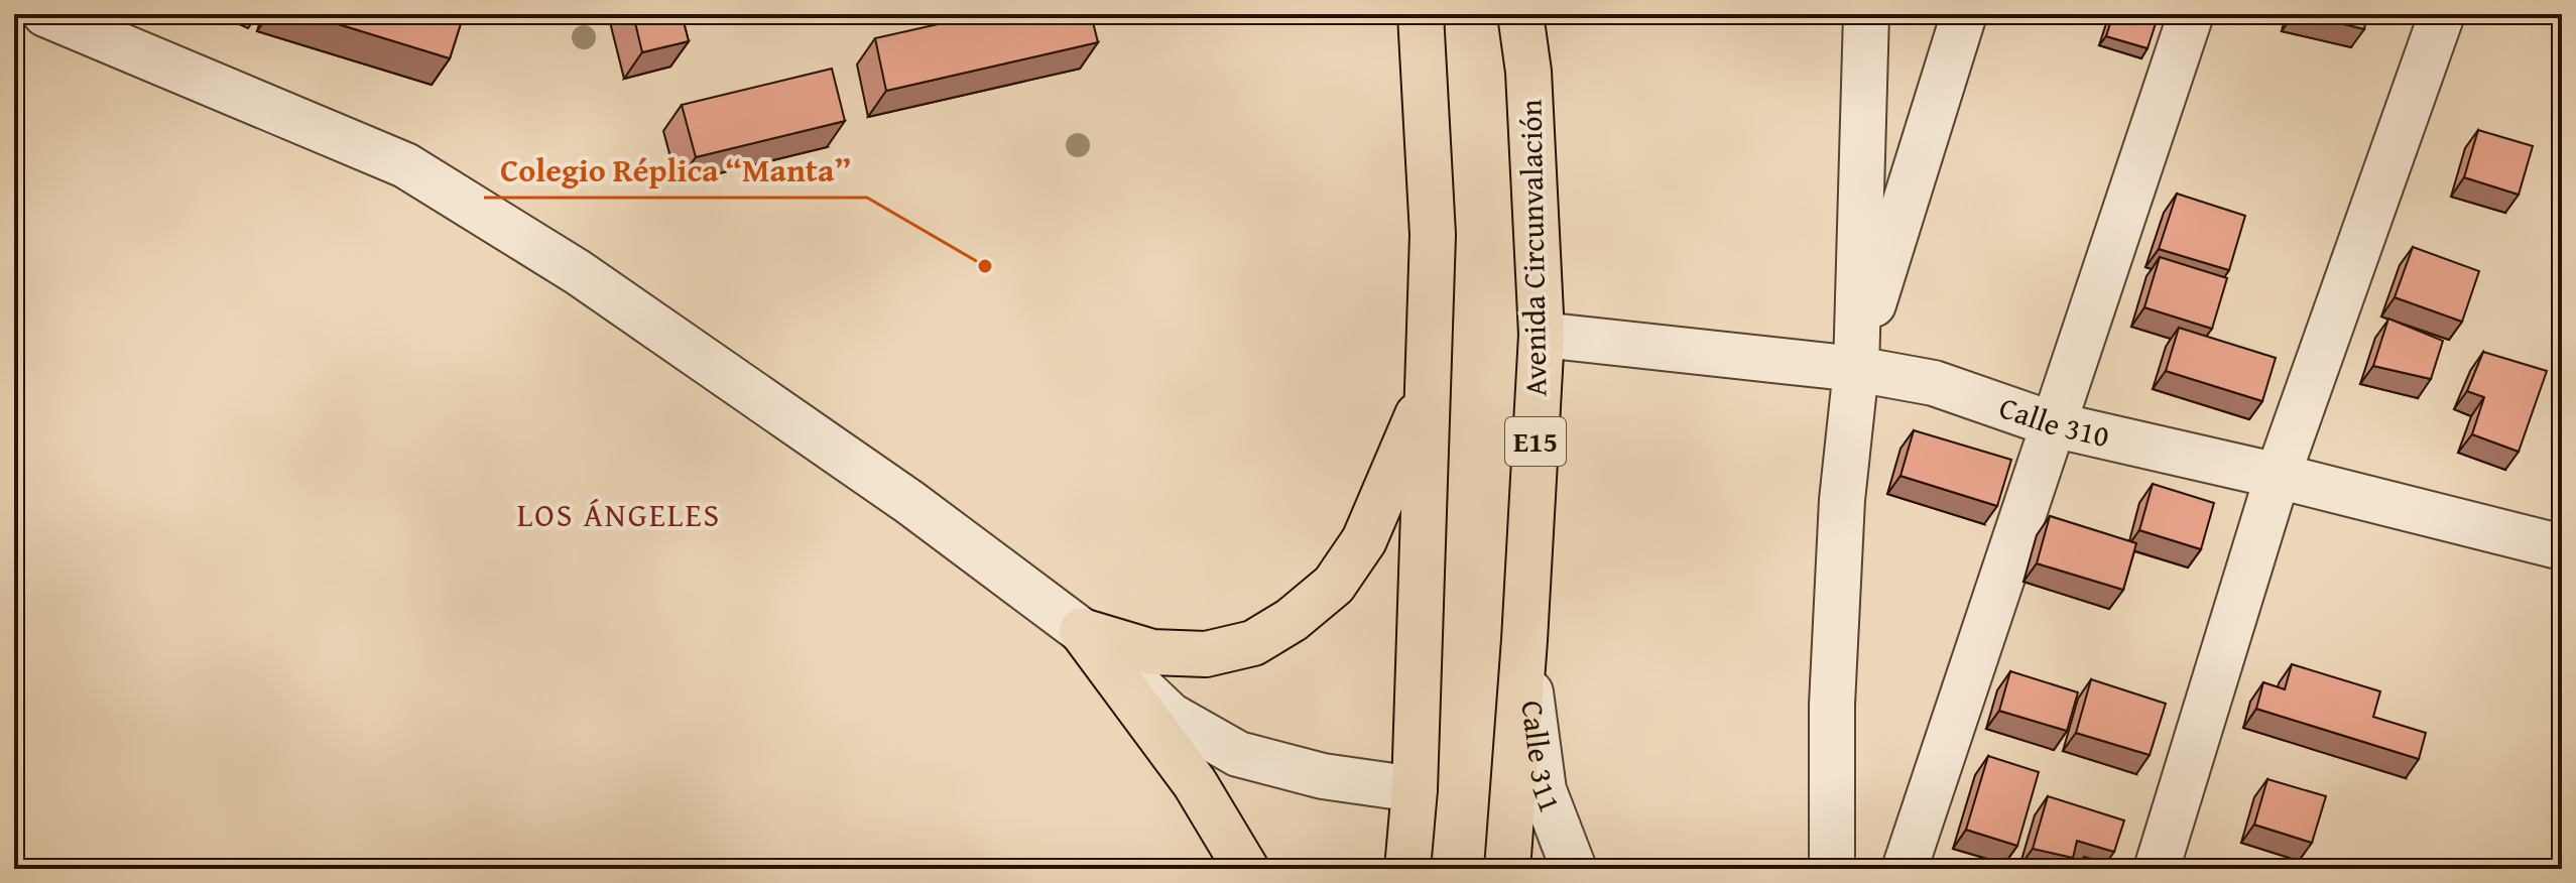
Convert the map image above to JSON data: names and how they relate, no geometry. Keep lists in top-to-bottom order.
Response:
{
  "streets": {
    "highway": ["Avenida Circunvalación", "E15"],
    "street": ["Calle 310", "Calle 311"]
  },
  "crossings": [
    ["Avenida Circunvalación", "Calle 310"],
    ["Avenida Circunvalación", "Calle 311"]
  ],
  "districts": ["LOS ÁNGELES"],
  "places": ["Colegio Réplica “Manta”"]
}
